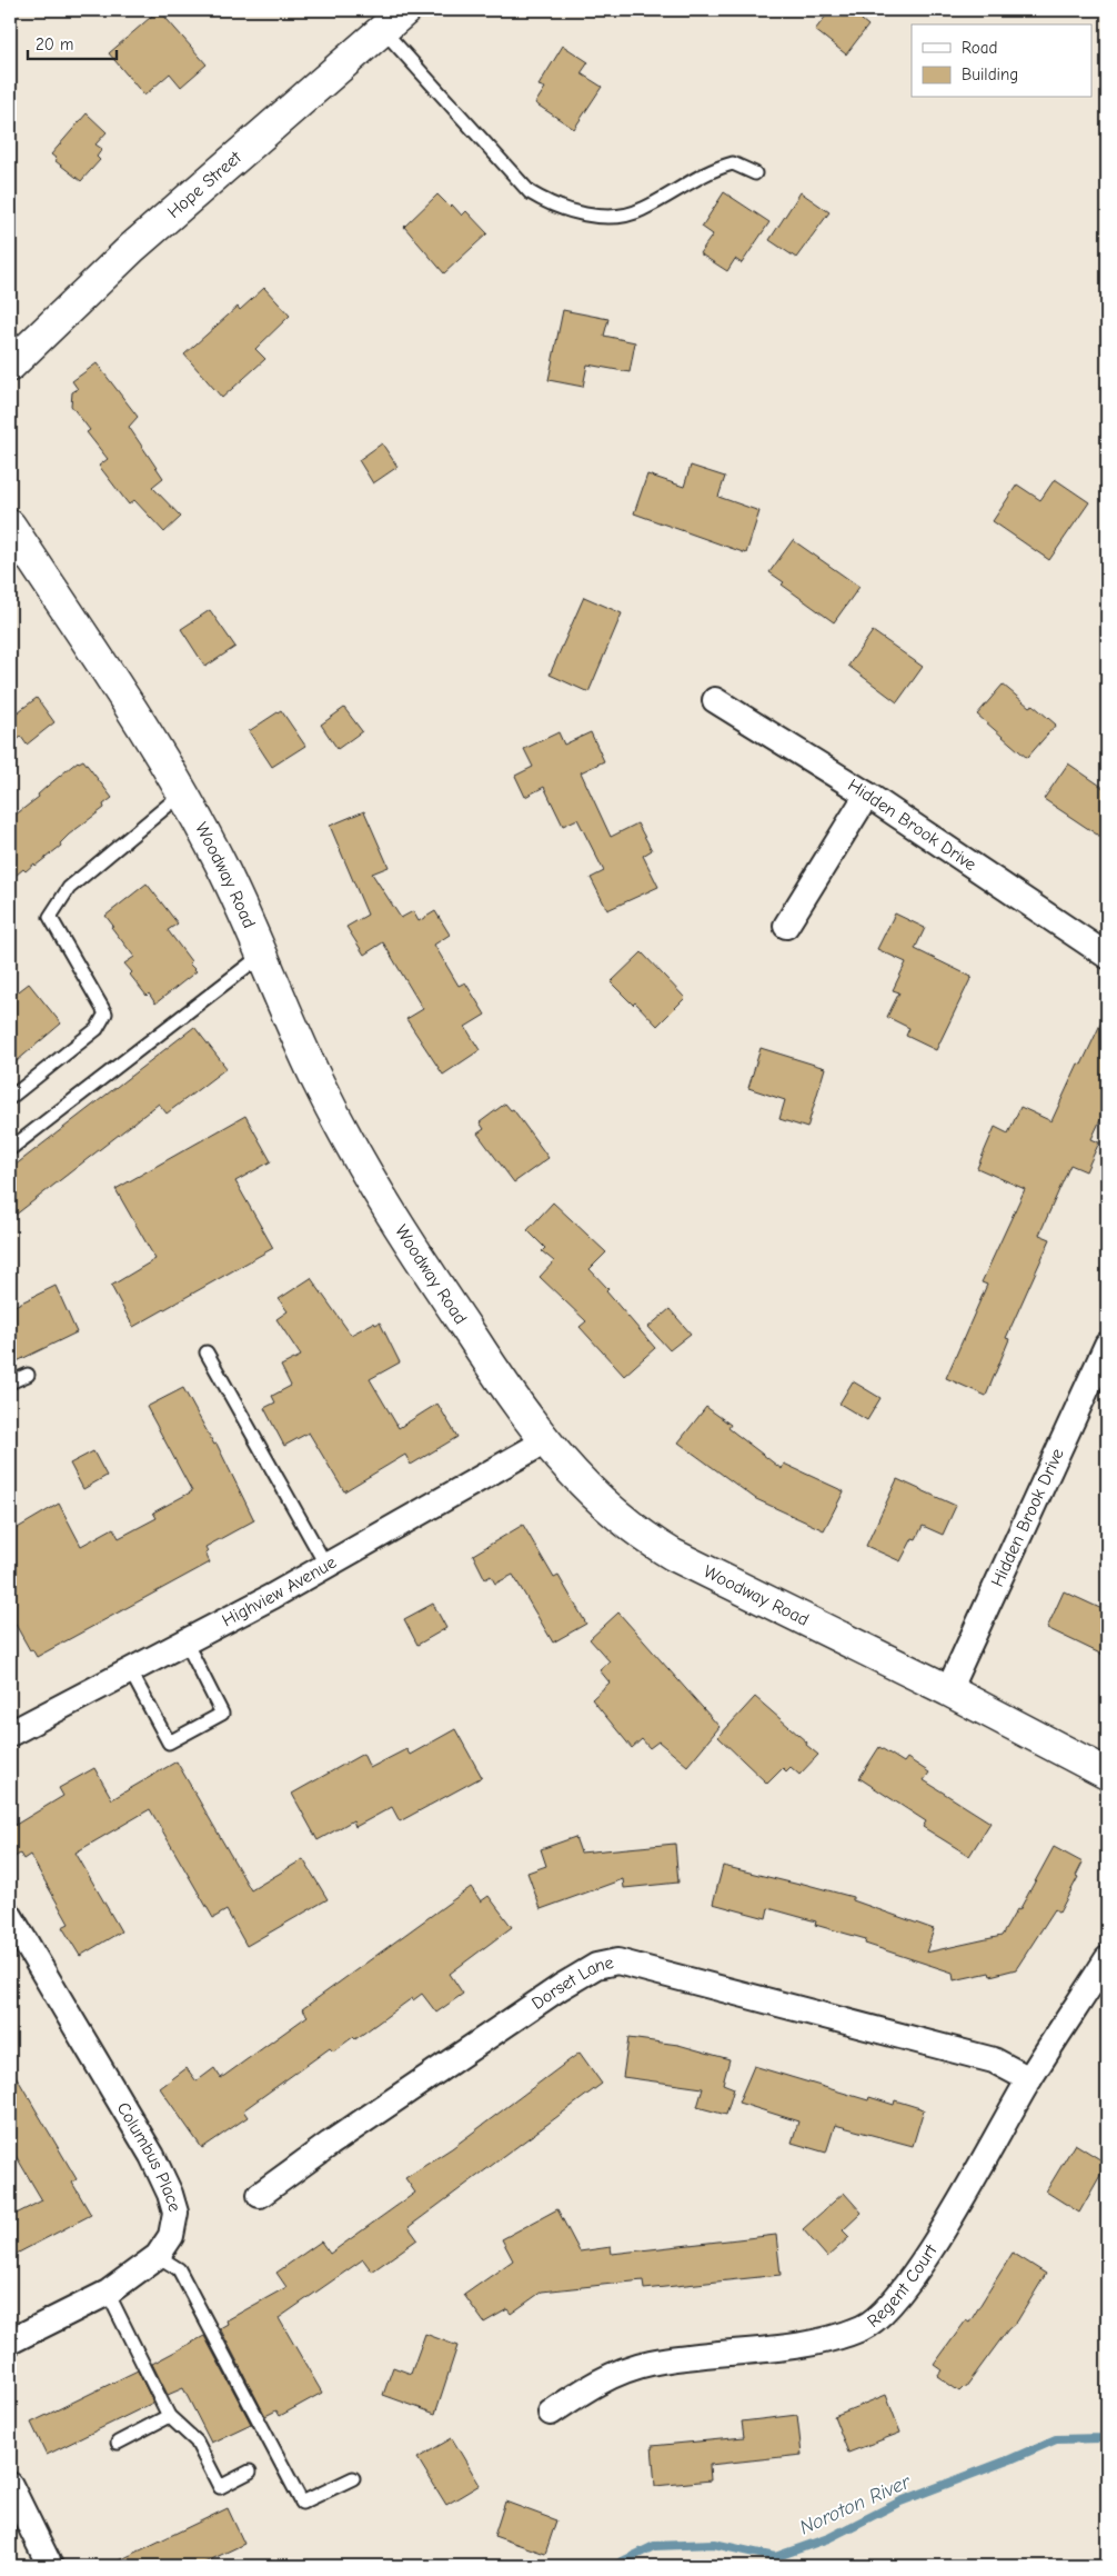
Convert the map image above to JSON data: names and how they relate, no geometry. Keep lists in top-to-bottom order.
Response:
{
  "streets": {
    "street": [
      "Hope Street",
      "Hidden Brook Drive",
      "Woodway Road",
      "Highview Avenue",
      "Dorset Lane",
      "Columbus Place",
      "Regent Court"
    ]
  },
  "crossings": [
    ["Hidden Brook Drive", "Woodway Road"],
    ["Woodway Road", "Highview Avenue"],
    ["Dorset Lane", "Regent Court"]
  ],
  "water": ["Noroton River"],
  "legend": ["Road", "Building"],
  "scale_bar": "20 m"
}
